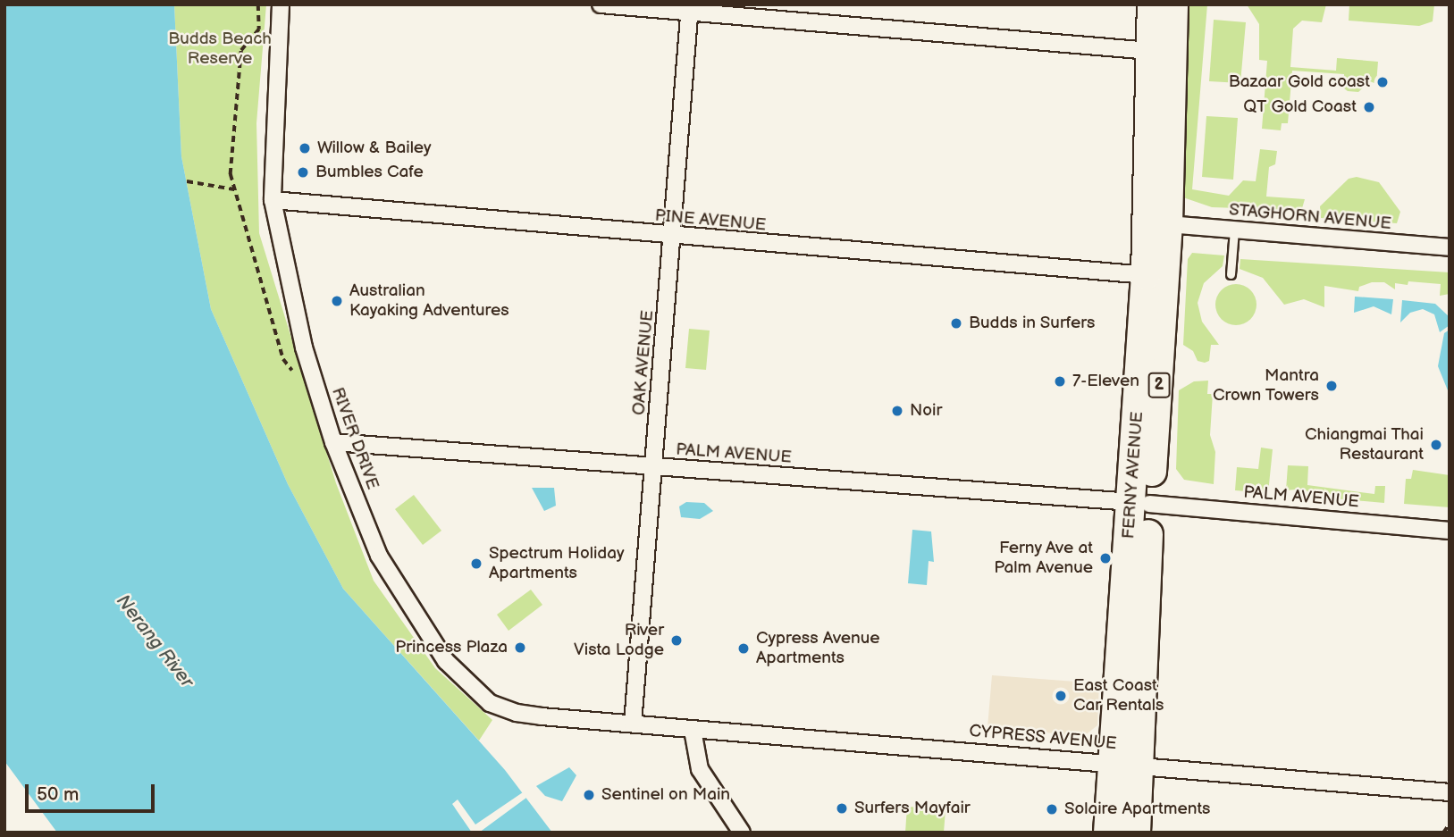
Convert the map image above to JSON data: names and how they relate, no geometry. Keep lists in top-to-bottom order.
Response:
{
  "streets": {
    "highway": ["2", "FERNY AVENUE"],
    "street": [
      "STAGHORN AVENUE",
      "PINE AVENUE",
      "OAK AVENUE",
      "RIVER DRIVE",
      "PALM AVENUE",
      "CYPRESS AVENUE"
    ]
  },
  "crossings": [
    ["STAGHORN AVENUE", "FERNY AVENUE"],
    ["PINE AVENUE", "OAK AVENUE"],
    ["PINE AVENUE", "RIVER DRIVE"],
    ["PINE AVENUE", "FERNY AVENUE"],
    ["OAK AVENUE", "RIVER DRIVE"],
    ["OAK AVENUE", "PALM AVENUE"],
    ["OAK AVENUE", "CYPRESS AVENUE"],
    ["RIVER DRIVE", "PALM AVENUE"],
    ["RIVER DRIVE", "CYPRESS AVENUE"],
    ["PALM AVENUE", "FERNY AVENUE"],
    ["FERNY AVENUE", "CYPRESS AVENUE"]
  ],
  "water": ["Nerang River"],
  "parks": ["Budds Beach Reserve"],
  "places": [
    "Bazaar Gold coast",
    "QT Gold Coast",
    "Willow & Bailey",
    "Bumbles Cafe",
    "Australian Kayaking Adventures",
    "Budds in Surfers",
    "7-Eleven",
    "Mantra Crown Towers",
    "Noir",
    "Chiangmai Thai Restaurant",
    "Ferny Ave at Palm Avenue",
    "Spectrum Holiday Apartments",
    "River Vista Lodge",
    "Princess Plaza",
    "Cypress Avenue Apartments",
    "East Coast Car Rentals",
    "Sentinel on Main",
    "Surfers Mayfair",
    "Solaire Apartments"
  ],
  "scale_bar": "50 m"
}
